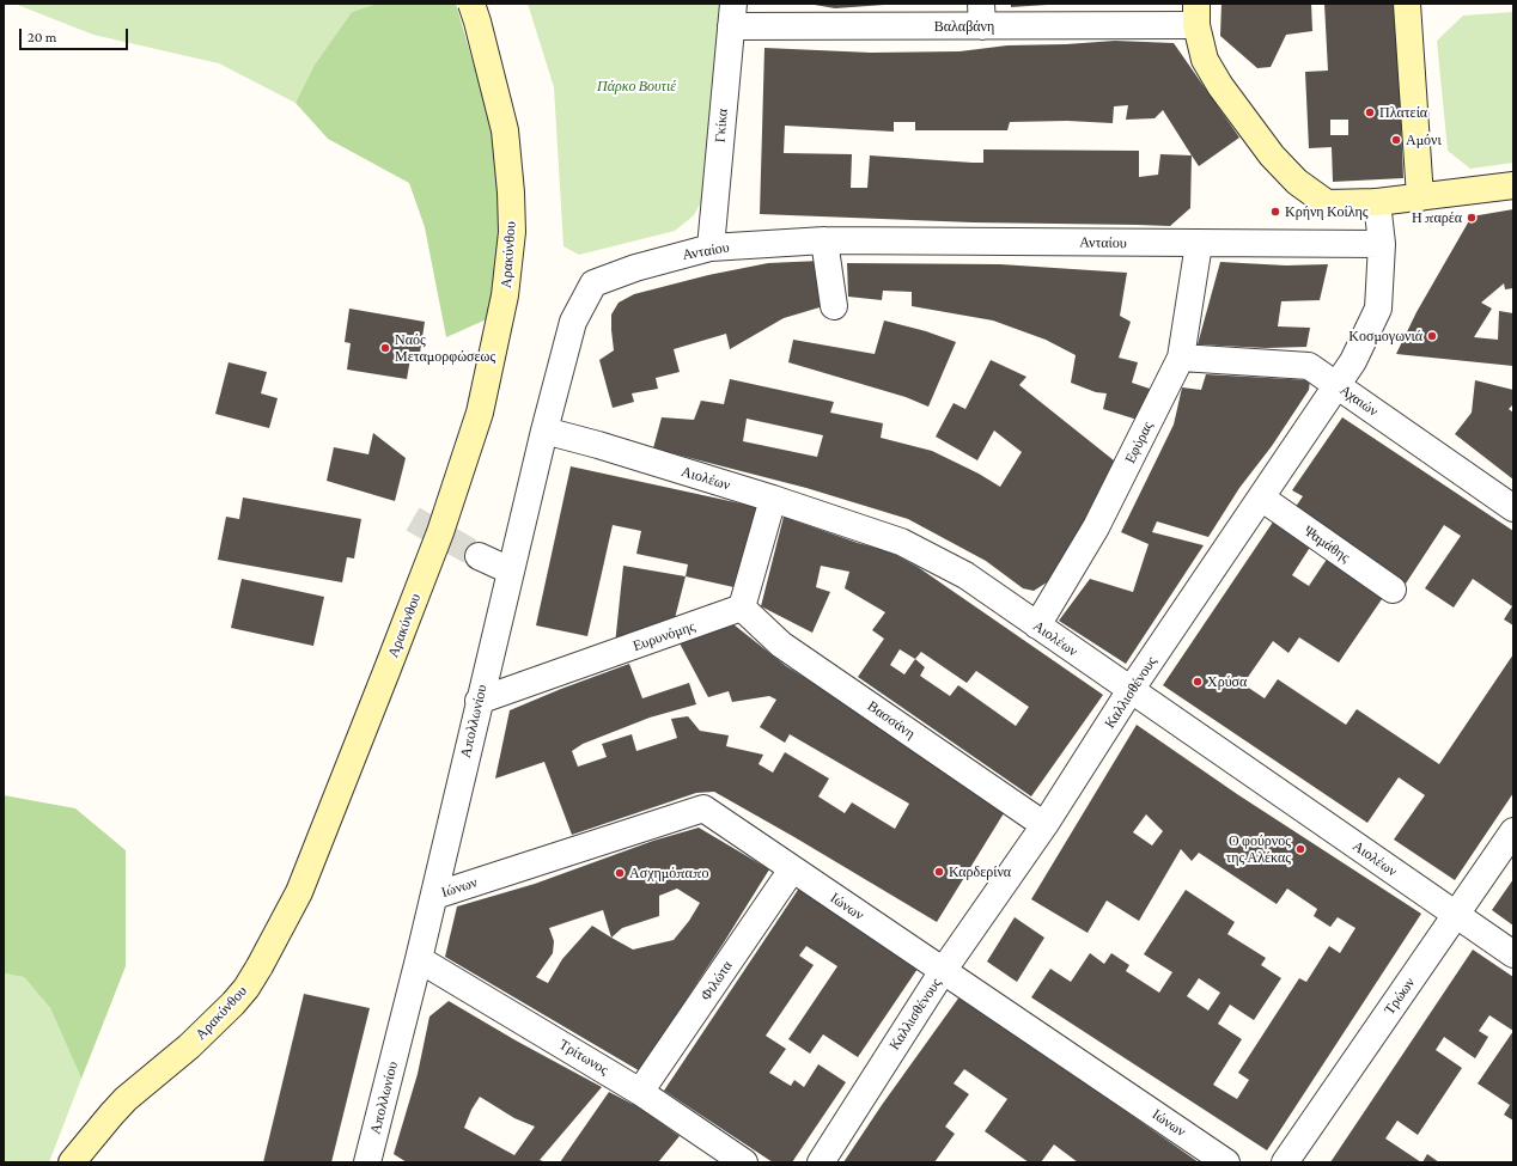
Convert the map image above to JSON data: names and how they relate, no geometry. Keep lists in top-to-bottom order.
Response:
{
  "streets": {
    "street": [
      "Βαλαβάνη",
      "Γκίκα",
      "Ανταίου",
      "Αρακύνθου",
      "Αχαιών",
      "Εφύρας",
      "Αιολέων",
      "Ψαμάθης",
      "Ευρυνόμης",
      "Καλλισθένους",
      "Βασσάνη",
      "Απολλωνίου",
      "Ιώνων",
      "Φιλώτα",
      "Τρώων",
      "Τρίτωνος"
    ]
  },
  "crossings": [
    ["Βαλαβάνη", "Γκίκα"],
    ["Γκίκα", "Ανταίου"],
    ["Ανταίου", "Εφύρας"],
    ["Ανταίου", "Καλλισθένους"],
    ["Ανταίου", "Απολλωνίου"],
    ["Αχαιών", "Εφύρας"],
    ["Αχαιών", "Καλλισθένους"],
    ["Εφύρας", "Αιολέων"],
    ["Αιολέων", "Καλλισθένους"],
    ["Αιολέων", "Απολλωνίου"],
    ["Αιολέων", "Τρώων"],
    ["Ψαμάθης", "Καλλισθένους"],
    ["Ευρυνόμης", "Βασσάνη"],
    ["Ευρυνόμης", "Απολλωνίου"],
    ["Καλλισθένους", "Βασσάνη"],
    ["Καλλισθένους", "Ιώνων"],
    ["Απολλωνίου", "Ιώνων"],
    ["Απολλωνίου", "Τρίτωνος"],
    ["Ιώνων", "Φιλώτα"],
    ["Φιλώτα", "Τρίτωνος"]
  ],
  "parks": ["Πάρκο Βουτιέ"],
  "places": [
    "Πλατεία",
    "Αμόνι",
    "Κρήνη Κοίλης",
    "Η παρέα",
    "Κοσμογωνιά",
    "Ναός Μεταμορφώσεως",
    "Χρύσα",
    "Ο φούρνος της Αλέκας",
    "Καρδερίνα",
    "Ασχημόπαπο"
  ],
  "scale_bar": "20 m"
}
